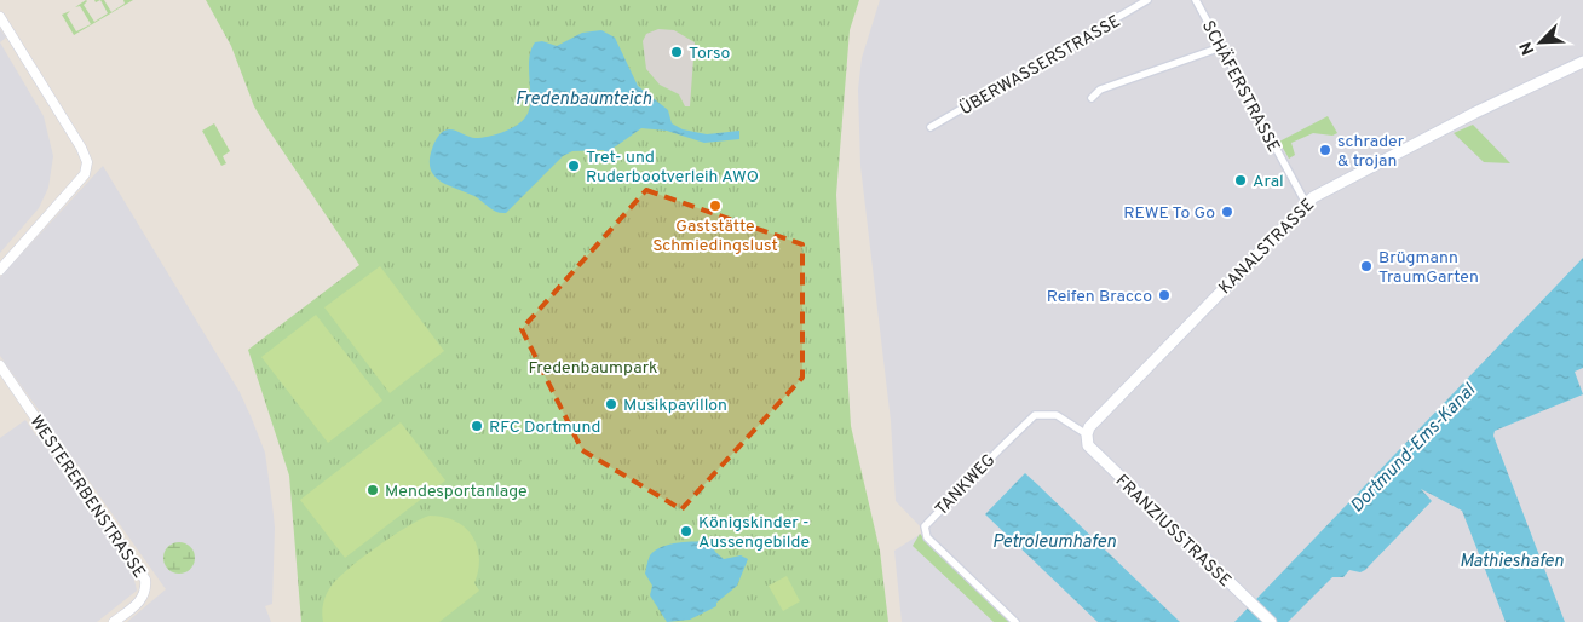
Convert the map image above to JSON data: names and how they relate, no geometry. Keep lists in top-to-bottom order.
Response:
{
  "streets": {
    "main road": ["KANALSTRASSE", "FRANZIUSSTRASSE"],
    "street": [
      "ÜBERWASSERSTRASSE",
      "SCHÄFERSTRASSE",
      "TANKWEG",
      "WESTERERBENSTRASSE"
    ]
  },
  "crossings": [
    ["SCHÄFERSTRASSE", "KANALSTRASSE"],
    ["KANALSTRASSE", "TANKWEG"],
    ["KANALSTRASSE", "FRANZIUSSTRASSE"],
    ["TANKWEG", "FRANZIUSSTRASSE"]
  ],
  "water": [
    "Fredenbaumteich",
    "Dortmund-Ems-Kanal",
    "Petroleumhafen",
    "Mathieshafen"
  ],
  "parks": ["Fredenbaumpark"],
  "places": [
    "Torso",
    "schrader & trojan",
    "Tret- und Ruderbootverleih AWO",
    "Aral",
    "Gaststätte Schmiedingslust",
    "REWE To Go",
    "Brügmann TraumGarten",
    "Reifen Bracco",
    "Musikpavillon",
    "RFC Dortmund",
    "Mendesportanlage",
    "Königskinder - Aussengebilde"
  ],
  "north": "bottom left"
}
